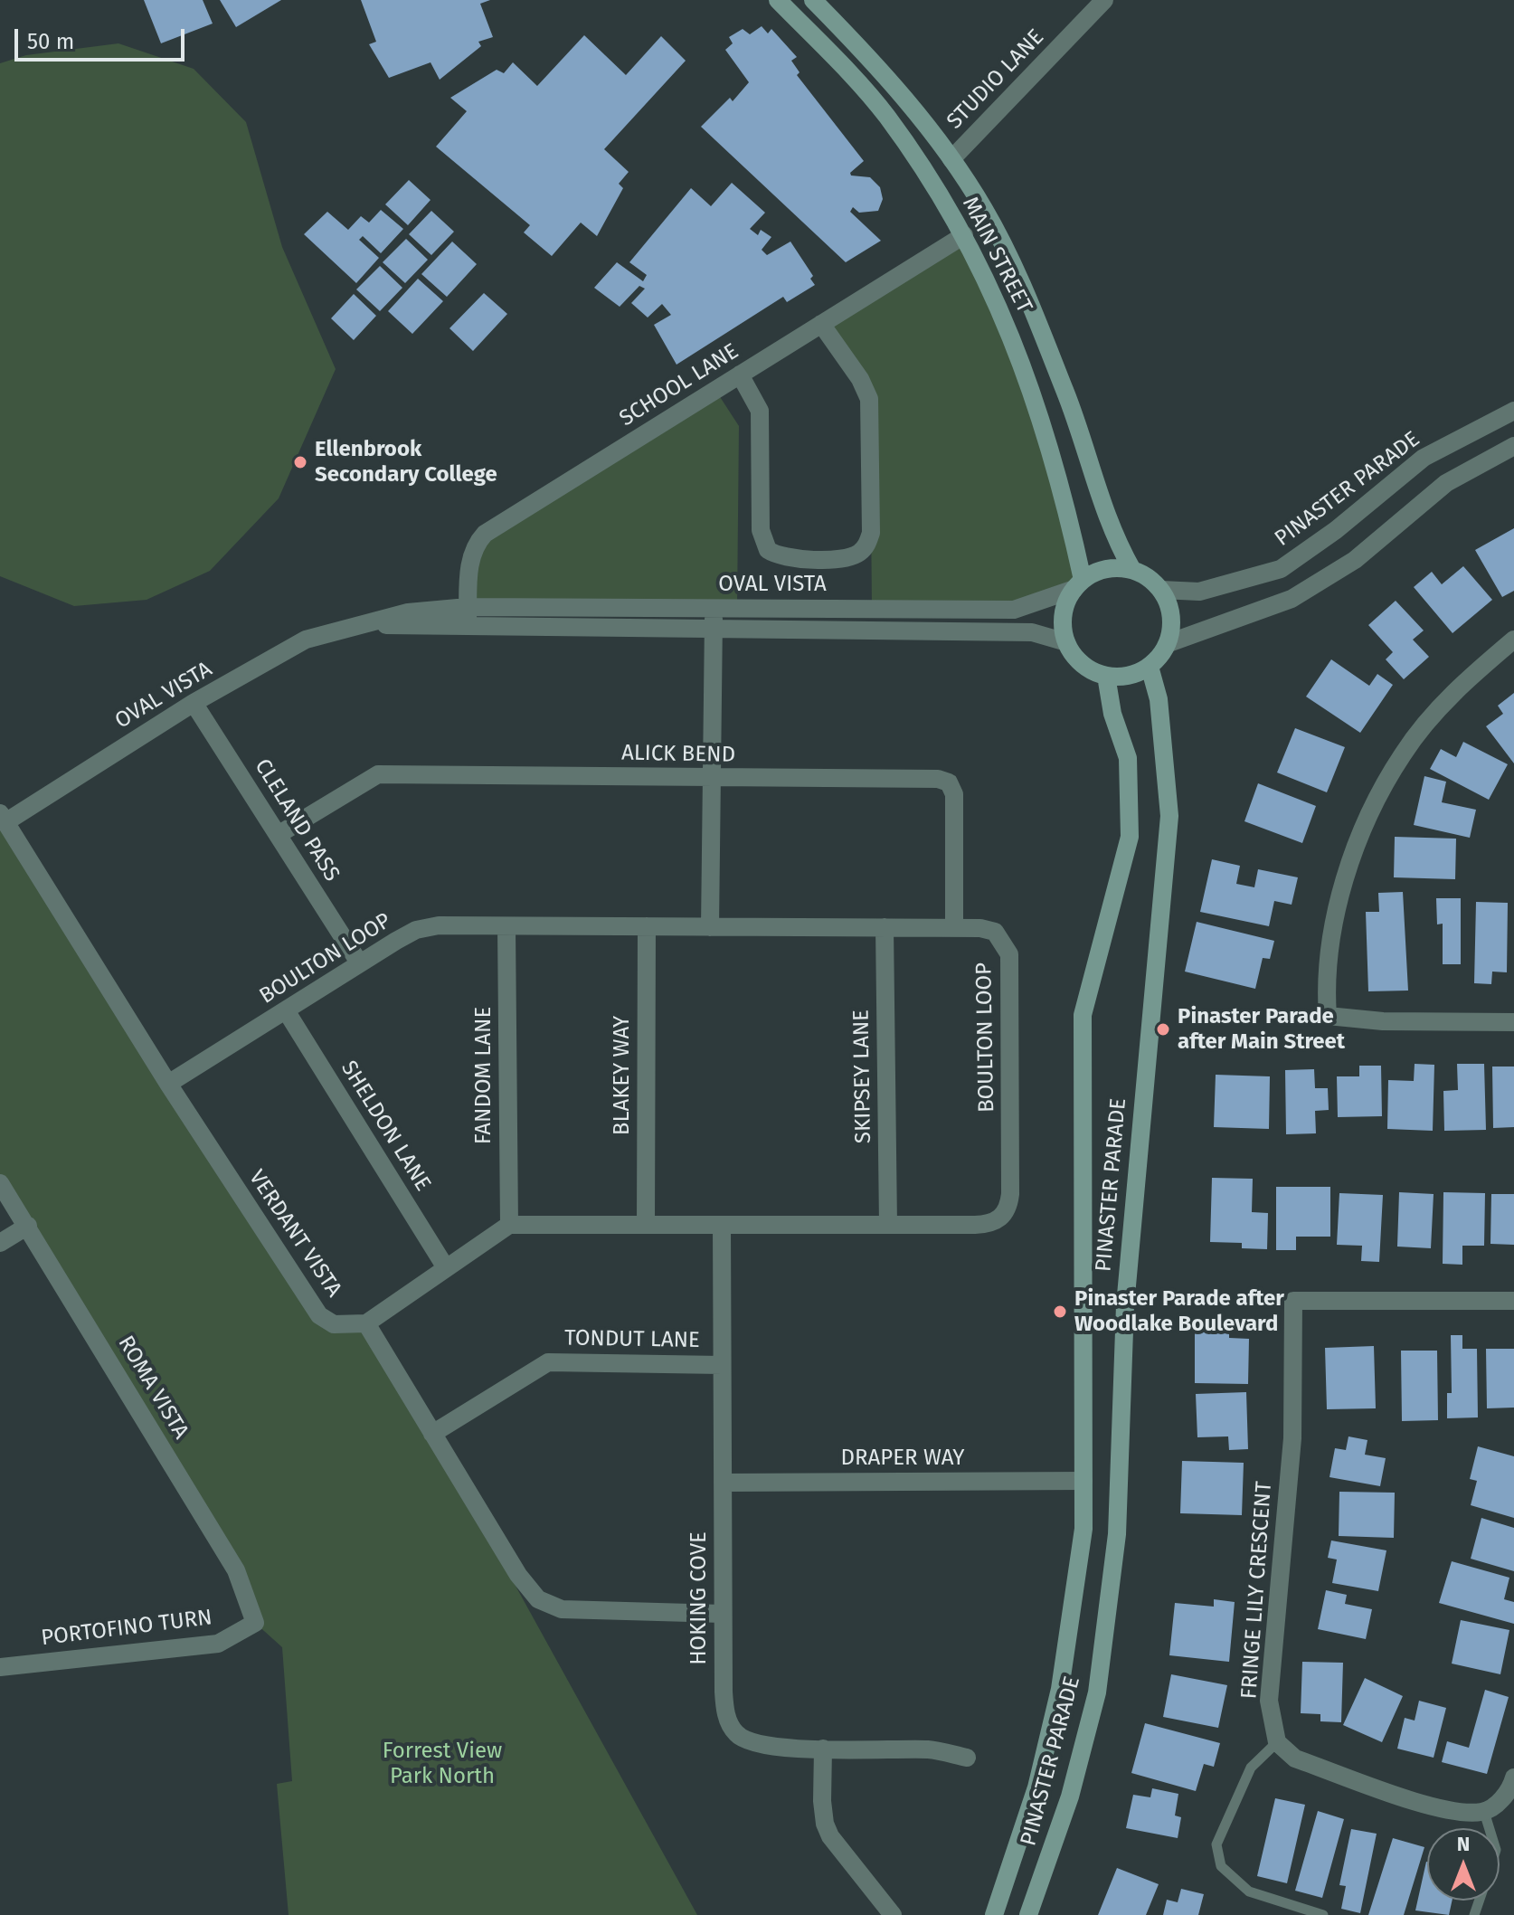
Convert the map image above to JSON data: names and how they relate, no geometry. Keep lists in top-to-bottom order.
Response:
{
  "streets": {
    "main road": ["MAIN STREET", "PINASTER PARADE"],
    "street": [
      "STUDIO LANE",
      "SCHOOL LANE",
      "OVAL VISTA",
      "ALICK BEND",
      "CLELAND PASS",
      "BOULTON LOOP",
      "FANDOM LANE",
      "BLAKEY WAY",
      "SKIPSEY LANE",
      "SHELDON LANE",
      "VERDANT VISTA",
      "TONDUT LANE",
      "ROMA VISTA",
      "DRAPER WAY",
      "FRINGE LILY CRESCENT",
      "HOKING COVE",
      "PORTOFINO TURN"
    ]
  },
  "crossings": [
    ["STUDIO LANE", "MAIN STREET"],
    ["MAIN STREET", "SCHOOL LANE"],
    ["MAIN STREET", "PINASTER PARADE"],
    ["MAIN STREET", "OVAL VISTA"],
    ["SCHOOL LANE", "OVAL VISTA"],
    ["PINASTER PARADE", "OVAL VISTA"],
    ["PINASTER PARADE", "DRAPER WAY"],
    ["OVAL VISTA", "CLELAND PASS"],
    ["OVAL VISTA", "VERDANT VISTA"],
    ["ALICK BEND", "CLELAND PASS"],
    ["ALICK BEND", "BOULTON LOOP"],
    ["CLELAND PASS", "BOULTON LOOP"],
    ["BOULTON LOOP", "FANDOM LANE"],
    ["BOULTON LOOP", "BLAKEY WAY"],
    ["BOULTON LOOP", "SKIPSEY LANE"],
    ["BOULTON LOOP", "SHELDON LANE"],
    ["BOULTON LOOP", "VERDANT VISTA"],
    ["BOULTON LOOP", "HOKING COVE"],
    ["TONDUT LANE", "HOKING COVE"],
    ["ROMA VISTA", "PORTOFINO TURN"],
    ["DRAPER WAY", "HOKING COVE"]
  ],
  "parks": ["Forrest View Park North"],
  "places": ["Ellenbrook Secondary College", "Pinaster Parade after Main Street", "Pinaster Parade after Woodlake Boulevard"],
  "scale_bar": "50 m",
  "north": "top"
}
